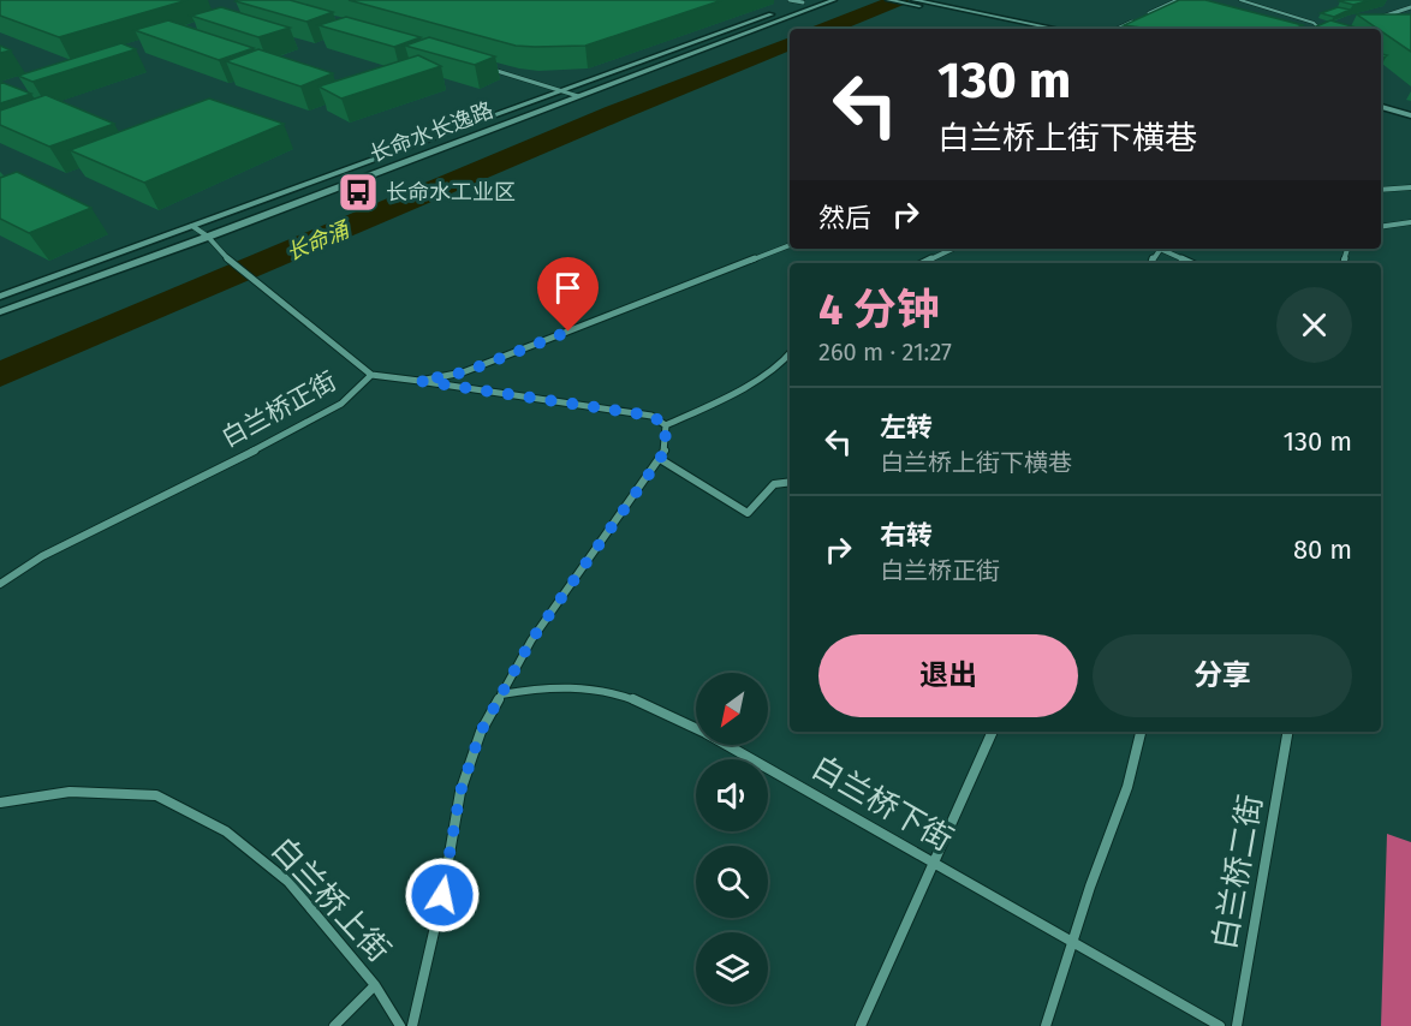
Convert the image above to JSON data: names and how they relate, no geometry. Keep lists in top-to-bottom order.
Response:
{
  "streets": {
    "street": [
      "长命水长逸路",
      "白兰桥正街",
      "白兰桥下街",
      "白兰桥二街",
      "白兰桥上街"
    ]
  },
  "crossings": [
    ["白兰桥下街", "白兰桥上街"]
  ],
  "water": ["长命涌"],
  "places": {
    "bus stop": ["长命水工业区"]
  },
  "north": "bottom left",
  "page": {
    "turn": ["130 m", "白兰桥上街下横巷"],
    "then": "然后",
    "heading": ["4 分钟", "260 m · 21:27"],
    "list": [
      {
        "name": "左转",
        "note": "白兰桥上街下横巷",
        "value": "130 m"
      },
      {
        "name": "右转",
        "note": "白兰桥正街",
        "value": "80 m"
      }
    ],
    "buttons": ["退出", "分享"]
  }
}
